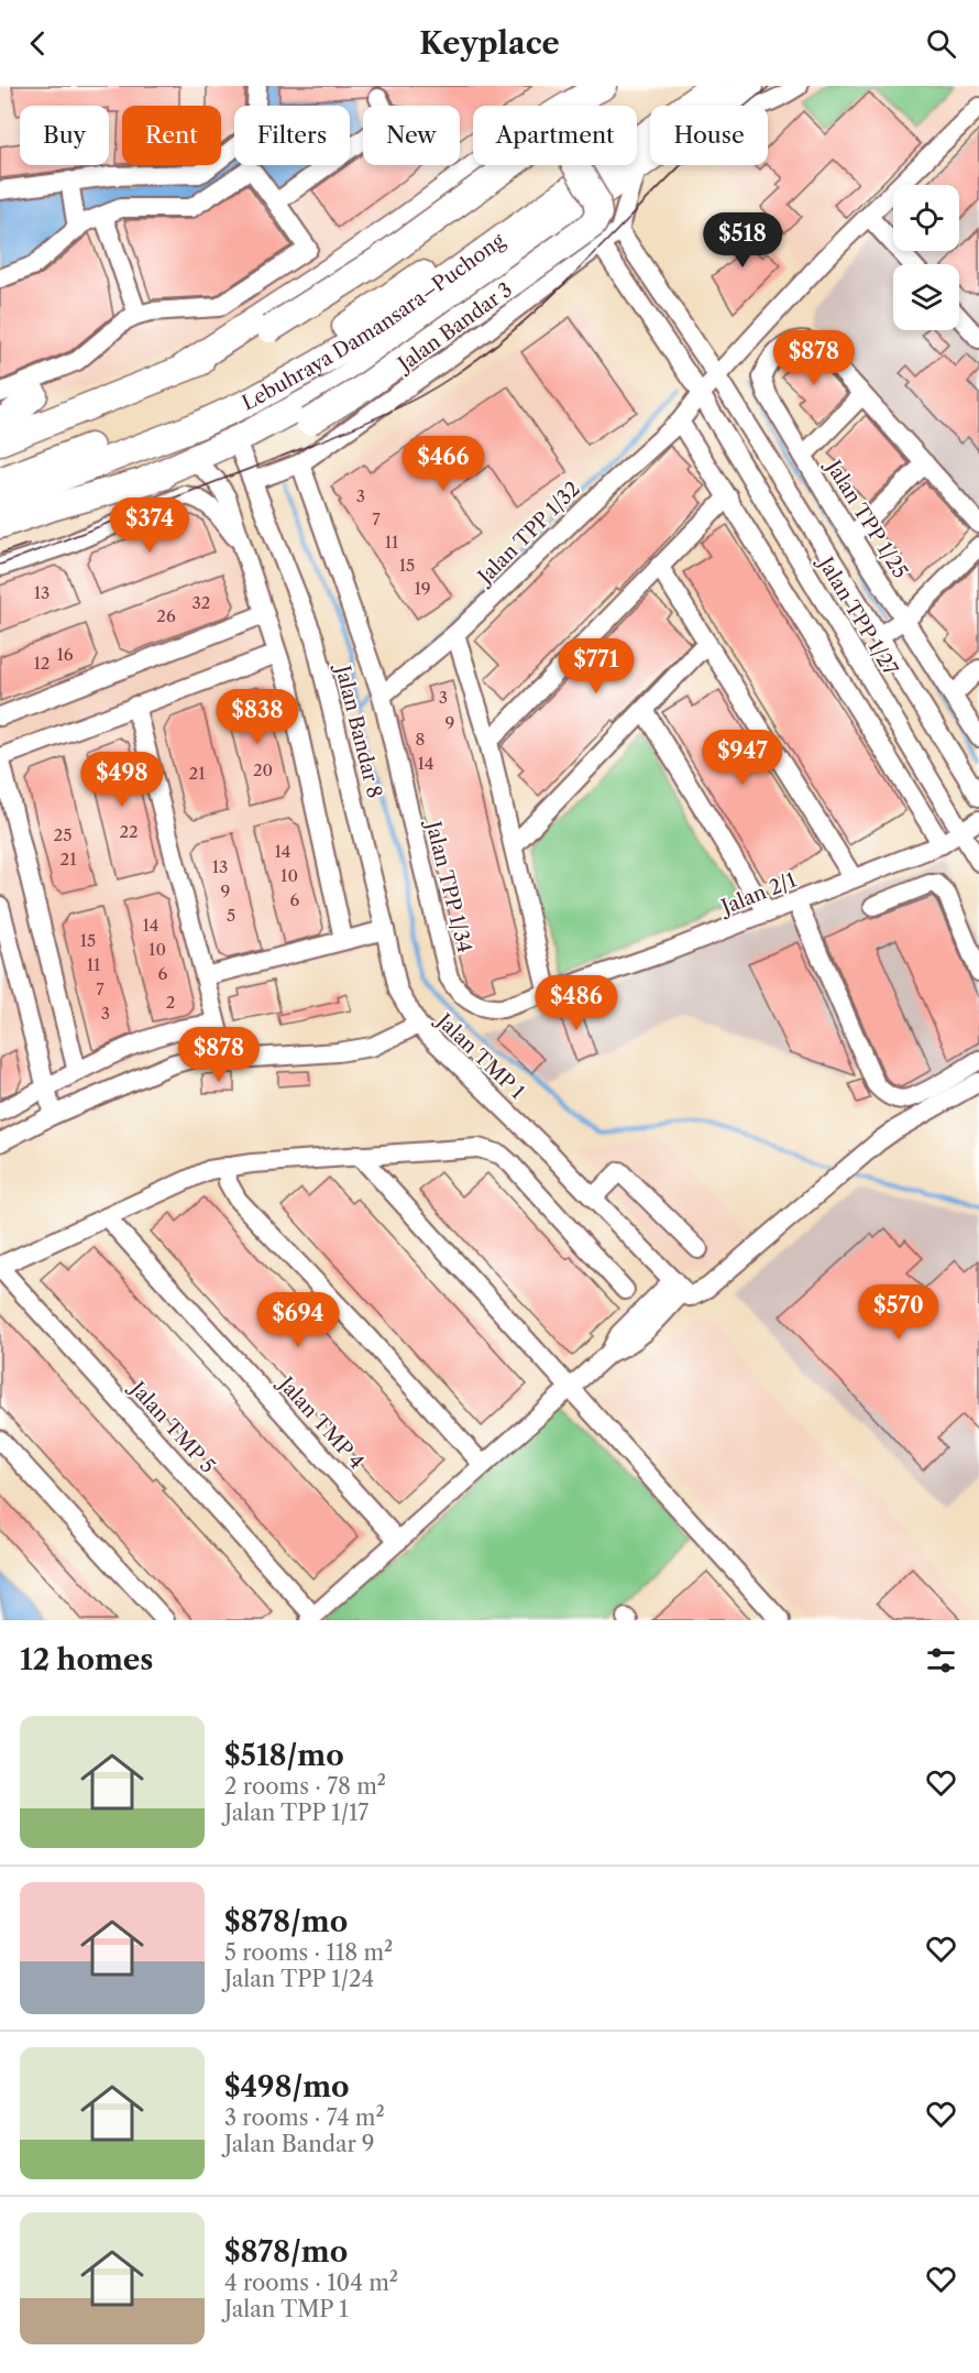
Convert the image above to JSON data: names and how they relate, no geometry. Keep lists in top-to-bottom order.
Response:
{
  "streets": {
    "highway": ["Lebuhraya Damansara–Puchong"],
    "street": [
      "Jalan Bandar 3",
      "Jalan TPP 1/25",
      "Jalan TPP 1/32",
      "Jalan TPP 1/27",
      "Jalan Bandar 8",
      "Jalan TPP 1/34",
      "Jalan 2/1",
      "Jalan TMP 1",
      "Jalan TMP 4",
      "Jalan TMP 5"
    ]
  },
  "crossings": [
    ["Jalan Bandar 3", "Jalan TPP 1/27"],
    ["Jalan Bandar 3", "Jalan Bandar 8"],
    ["Jalan Bandar 3", "Jalan TPP 1/34"],
    ["Jalan TPP 1/32", "Jalan TPP 1/27"],
    ["Jalan TPP 1/32", "Jalan TPP 1/34"],
    ["Jalan TPP 1/27", "Jalan 2/1"],
    ["Jalan Bandar 8", "Jalan TMP 1"],
    ["Jalan TPP 1/34", "Jalan 2/1"]
  ],
  "house_numbers": [
    "3",
    "7",
    "11",
    "15",
    "19",
    "13",
    "32",
    "26",
    "16",
    "12",
    "3",
    "9",
    "8",
    "14",
    "20",
    "21",
    "22",
    "25",
    "14",
    "21",
    "13",
    "10",
    "9",
    "6",
    "5",
    "14",
    "15",
    "10",
    "11",
    "6",
    "7",
    "2",
    "3"
  ],
  "page": {
    "header": "Keyplace",
    "chip": [
      "Buy",
      "Rent",
      "Filters",
      "New",
      "Apartment",
      "House"
    ],
    "price": [
      "$518",
      "$878",
      "$466",
      "$374",
      "$771",
      "$838",
      "$947",
      "$498",
      "$486",
      "$878",
      "$570",
      "$694"
    ],
    "heading": "12 homes",
    "list": [
      {
        "name": "$518/mo",
        "note": "2 rooms · 78 m² · Jalan TPP 1/17"
      },
      {
        "name": "$878/mo",
        "note": "5 rooms · 118 m² · Jalan TPP 1/24"
      },
      {
        "name": "$498/mo",
        "note": "3 rooms · 74 m² · Jalan Bandar 9"
      },
      {
        "name": "$878/mo",
        "note": "4 rooms · 104 m² · Jalan TMP 1"
      }
    ]
  }
}
